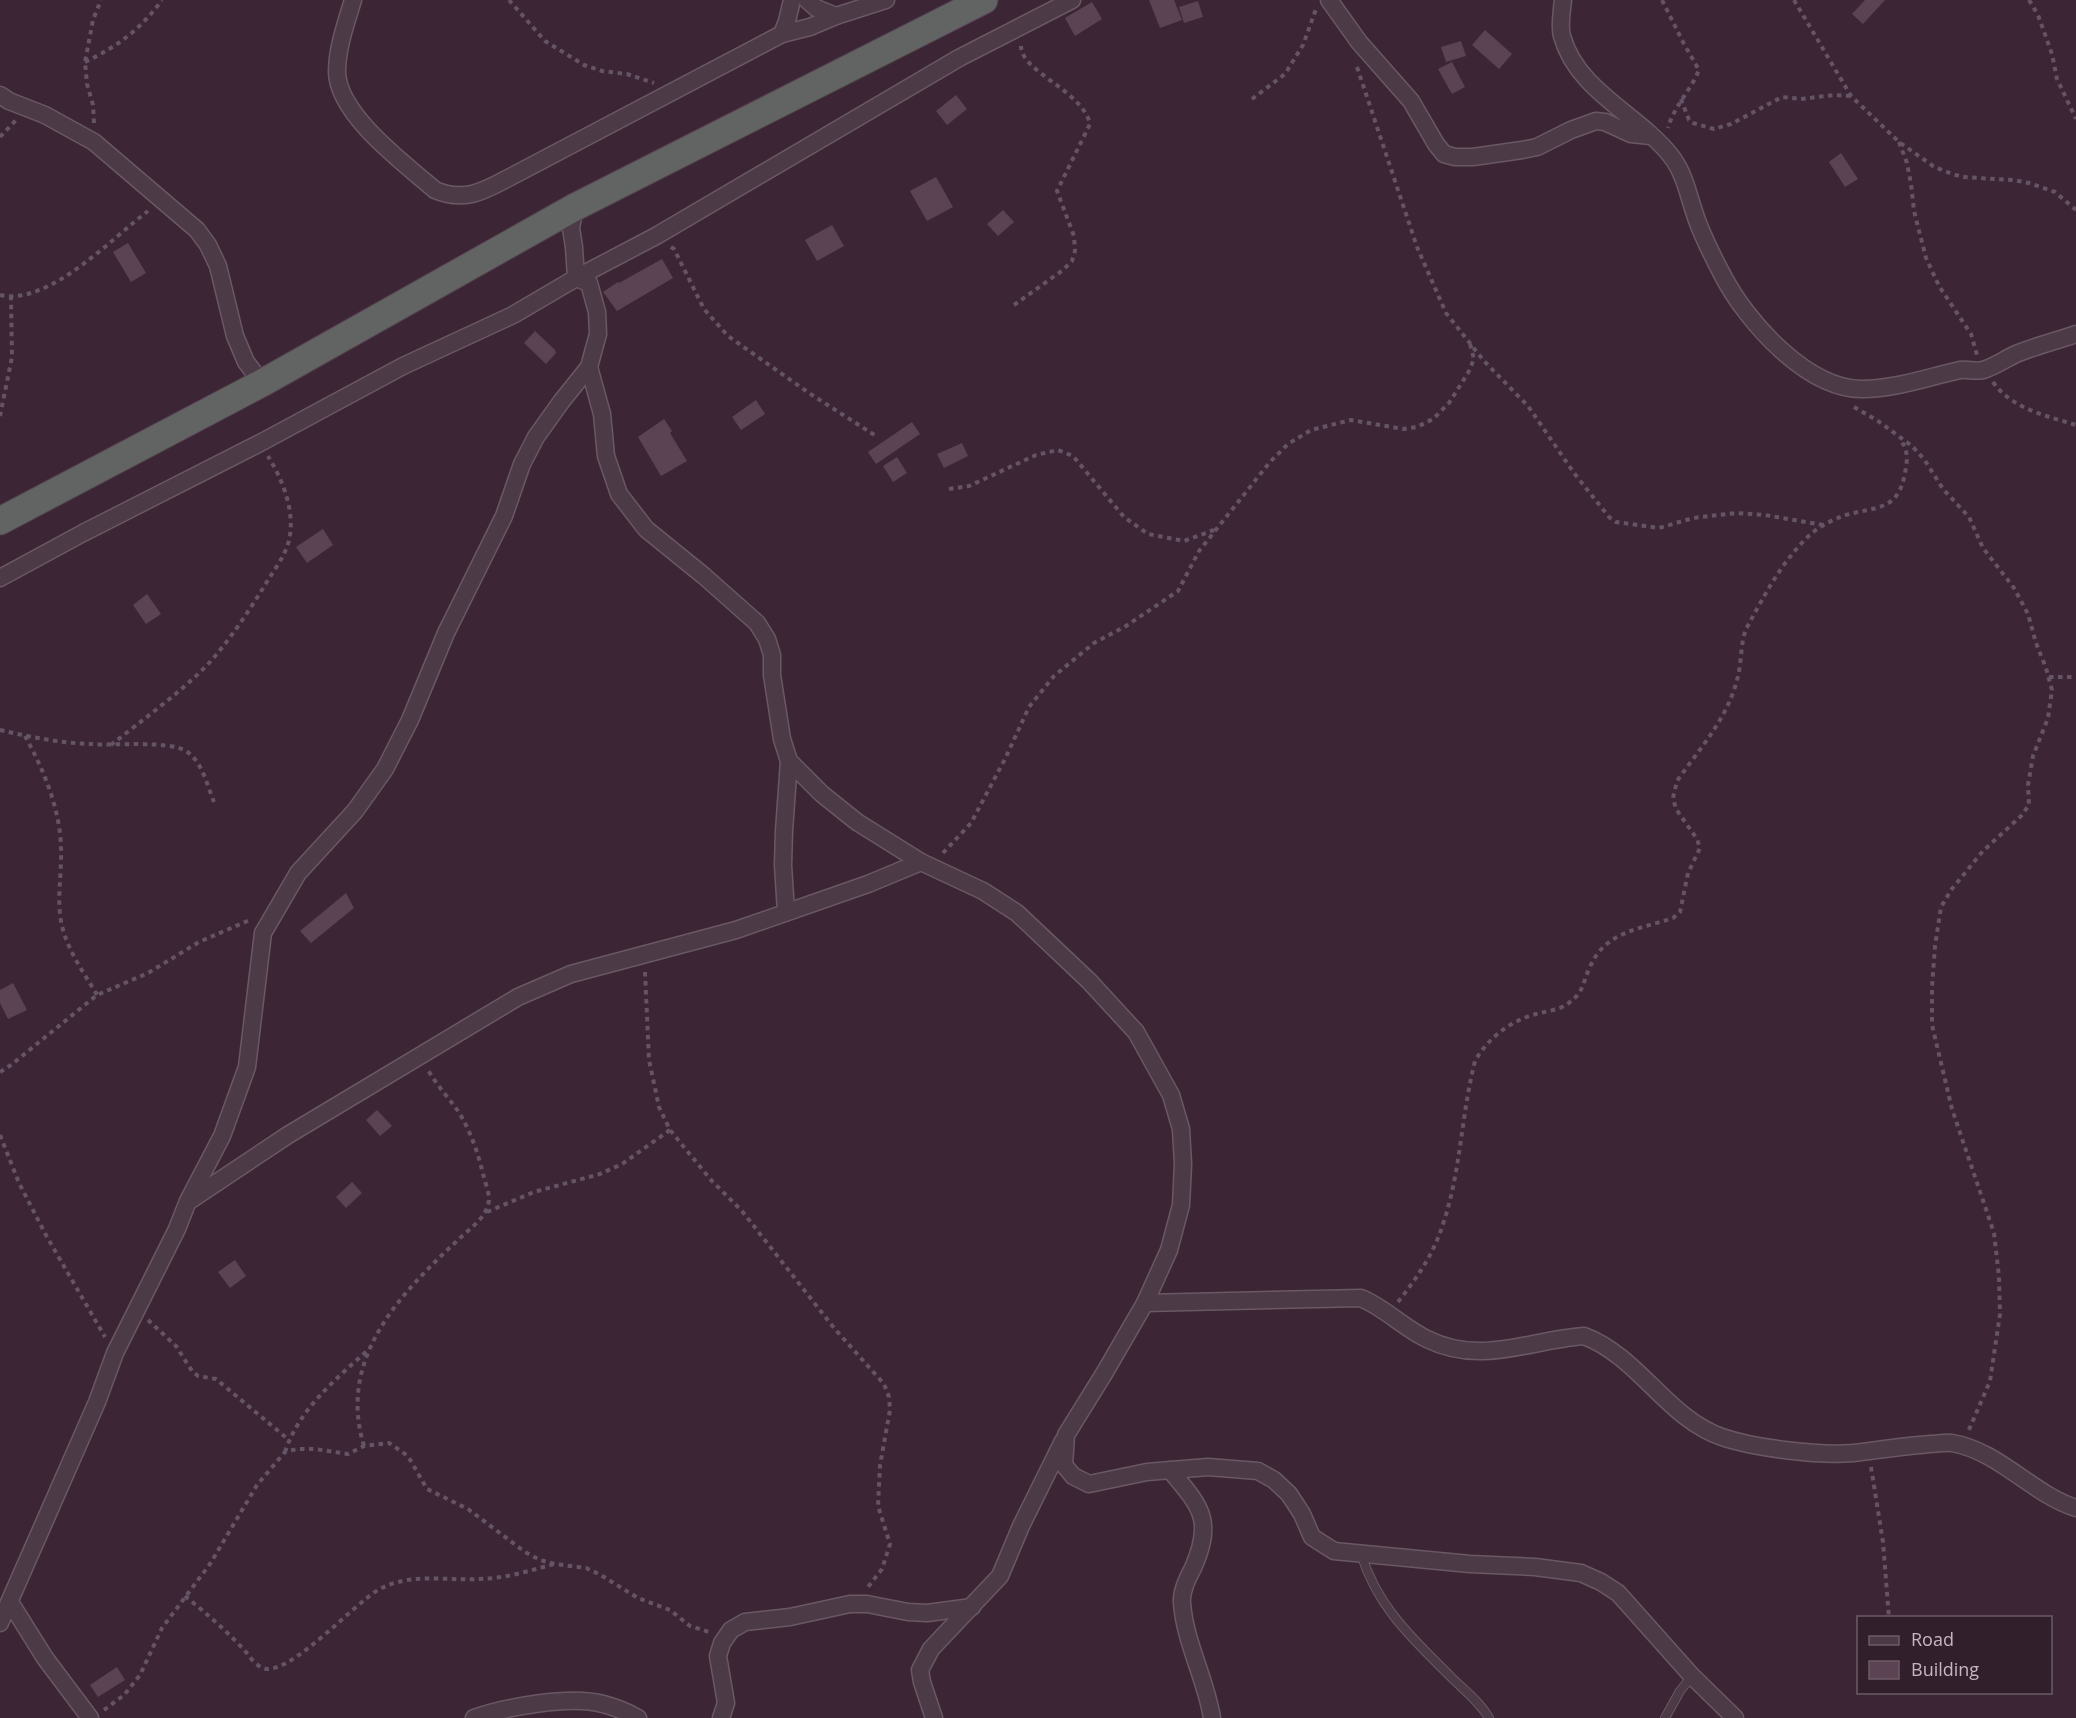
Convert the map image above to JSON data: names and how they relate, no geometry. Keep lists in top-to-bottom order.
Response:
{
  "legend": ["Road", "Building"]
}
